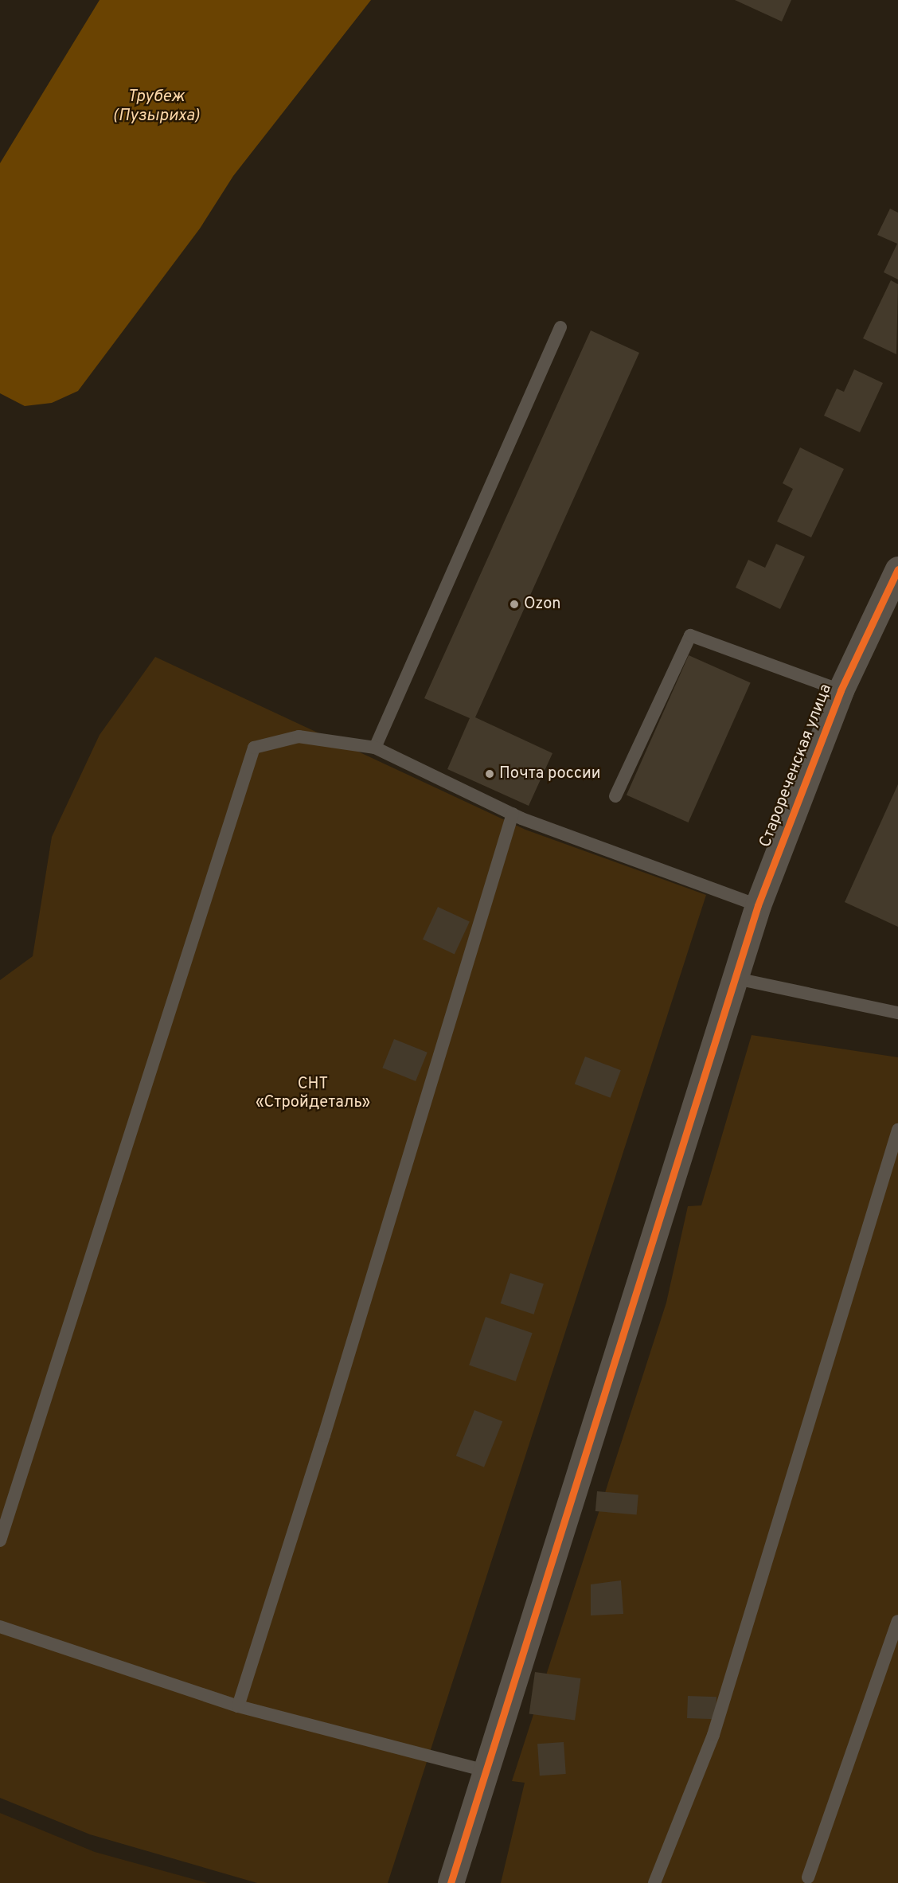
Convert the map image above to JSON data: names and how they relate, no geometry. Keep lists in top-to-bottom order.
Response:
{
  "streets": {
    "street": ["Старореченская улица"]
  },
  "water": ["Трубеж (Пузыриха)"],
  "parks": ["СНТ «Стройдеталь»"],
  "places": ["Ozon", "Почта россии"]
}
